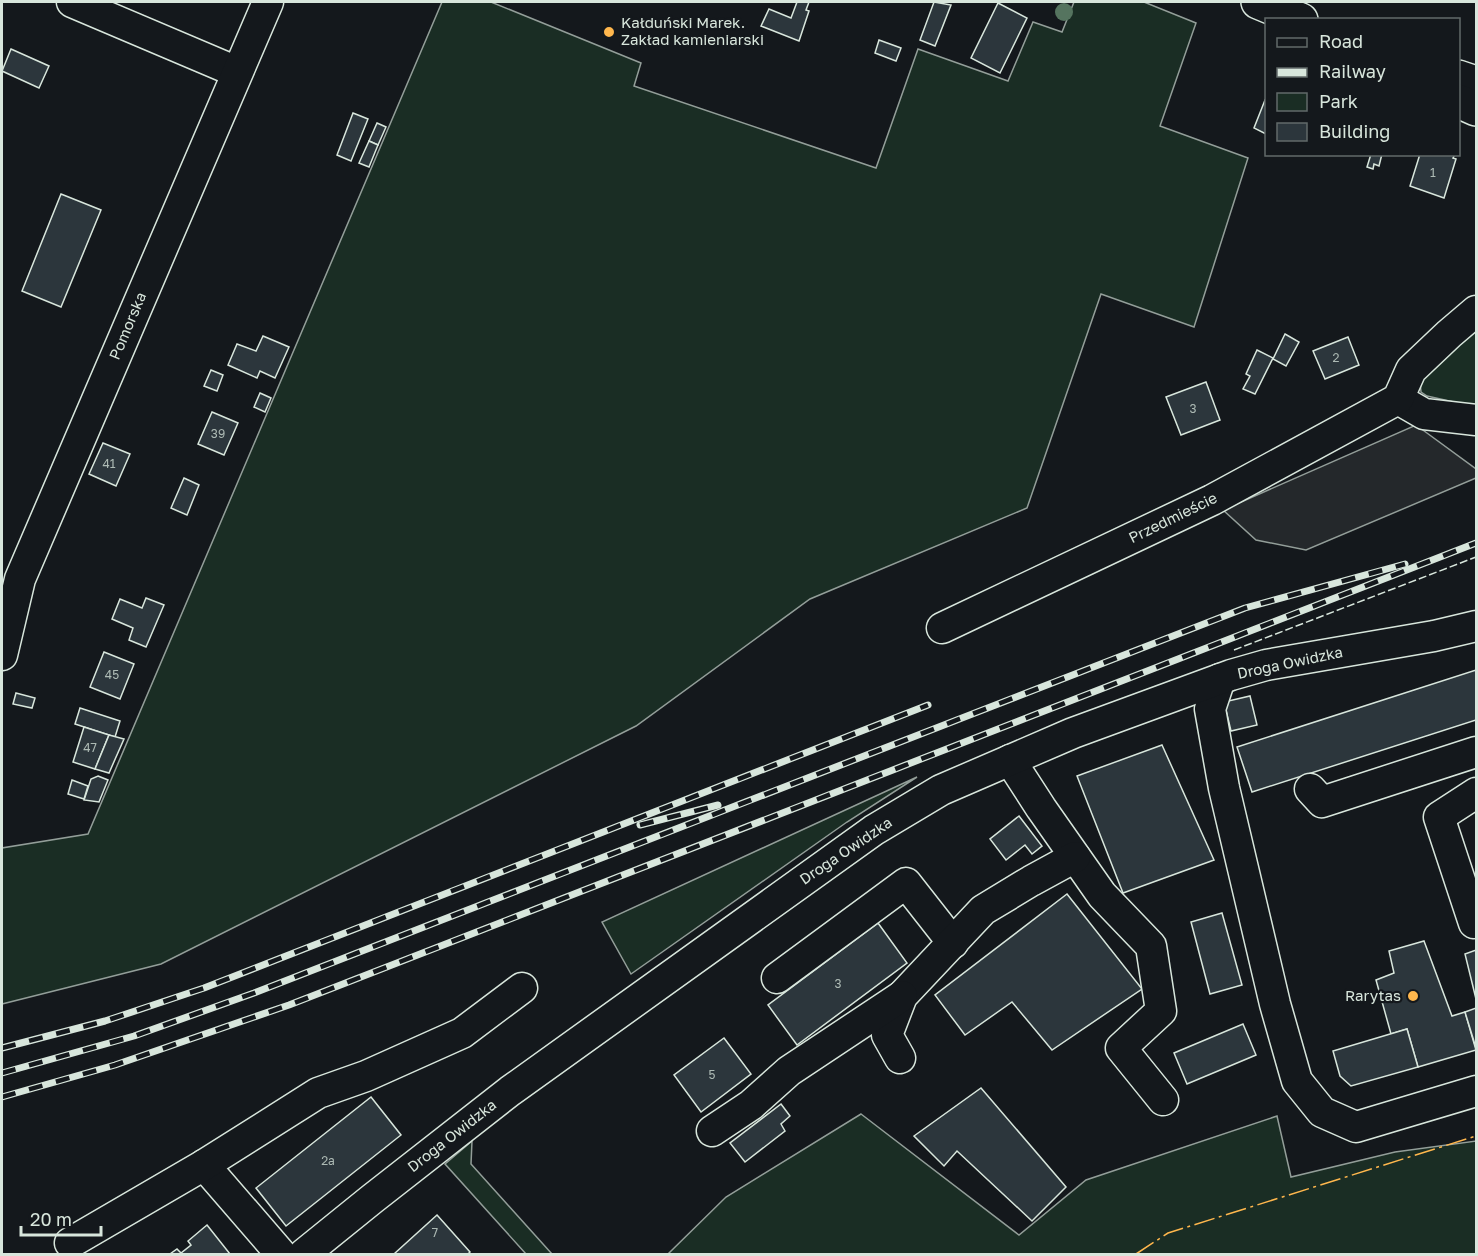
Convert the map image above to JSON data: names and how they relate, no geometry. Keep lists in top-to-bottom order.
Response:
{
  "streets": {
    "street": ["Pomorska", "Przedmieście", "Droga Owidzka"]
  },
  "places": ["Kałduński Marek. Zakład kamieniarski", "Rarytas"],
  "house_numbers": [
    "1",
    "2",
    "3",
    "39",
    "41",
    "45",
    "47",
    "3",
    "5",
    "2a",
    "7"
  ],
  "legend": [
    "Road",
    "Railway",
    "Park",
    "Building"
  ],
  "scale_bar": "20 m"
}
